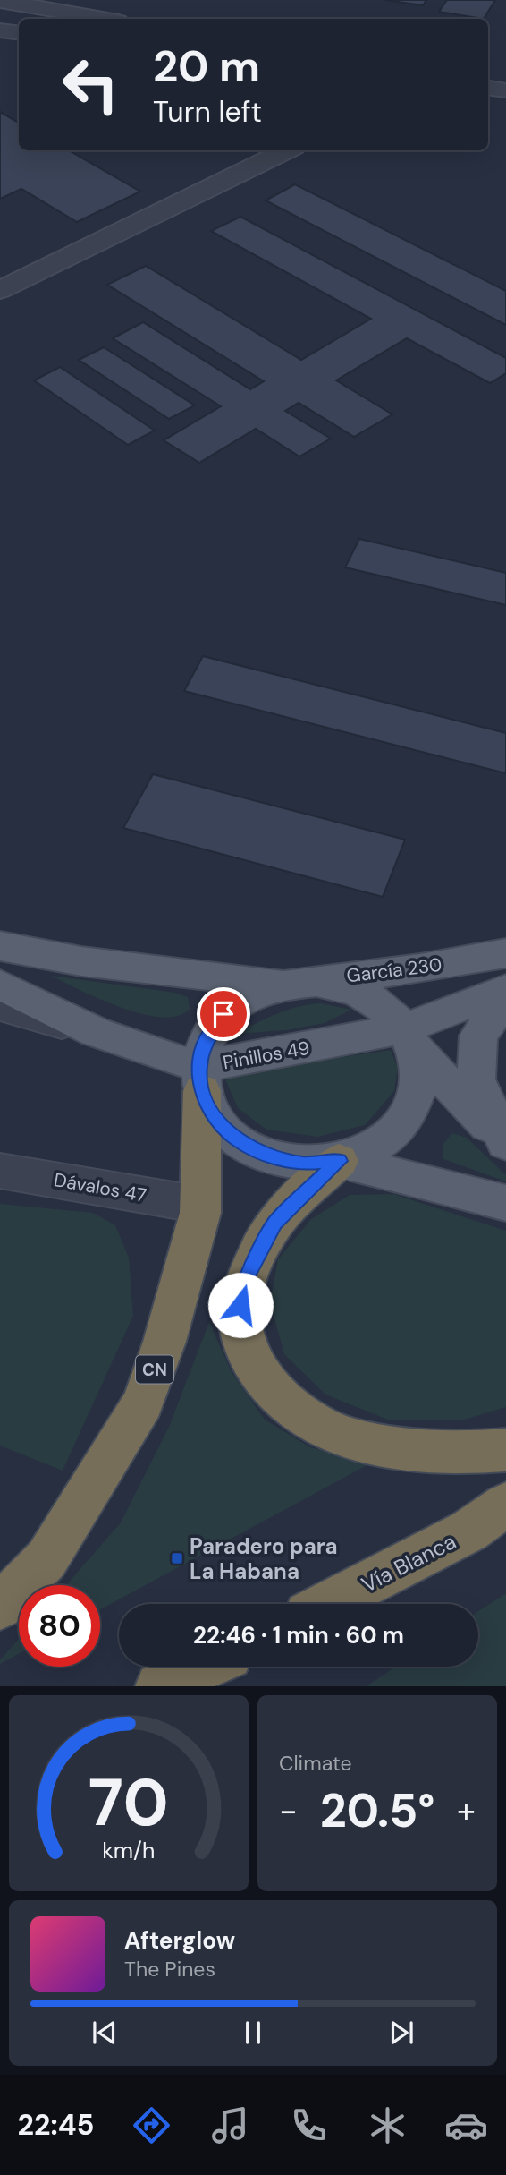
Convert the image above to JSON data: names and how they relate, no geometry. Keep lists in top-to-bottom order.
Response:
{
  "streets": {
    "highway": ["CN", "Vía Blanca"],
    "main road": ["García 230", "Pinillos 49"],
    "street": ["Dávalos 47"]
  },
  "crossings": [
    ["Pinillos 49", "CN"],
    ["Dávalos 47", "CN"]
  ],
  "places": {
    "transit": ["Paradero para La Habana"]
  },
  "page": {
    "turn": ["20 m", "Turn left"],
    "limit": "80",
    "trip": "22:46 · 1 min · 60 m",
    "tile": "Climate",
    "heat": ["−", "20.5°", "+"],
    "song": ["Afterglow", "The Pines"],
    "tabs": "22:45",
    "gauge": ["70", "km/h"]
  }
}
